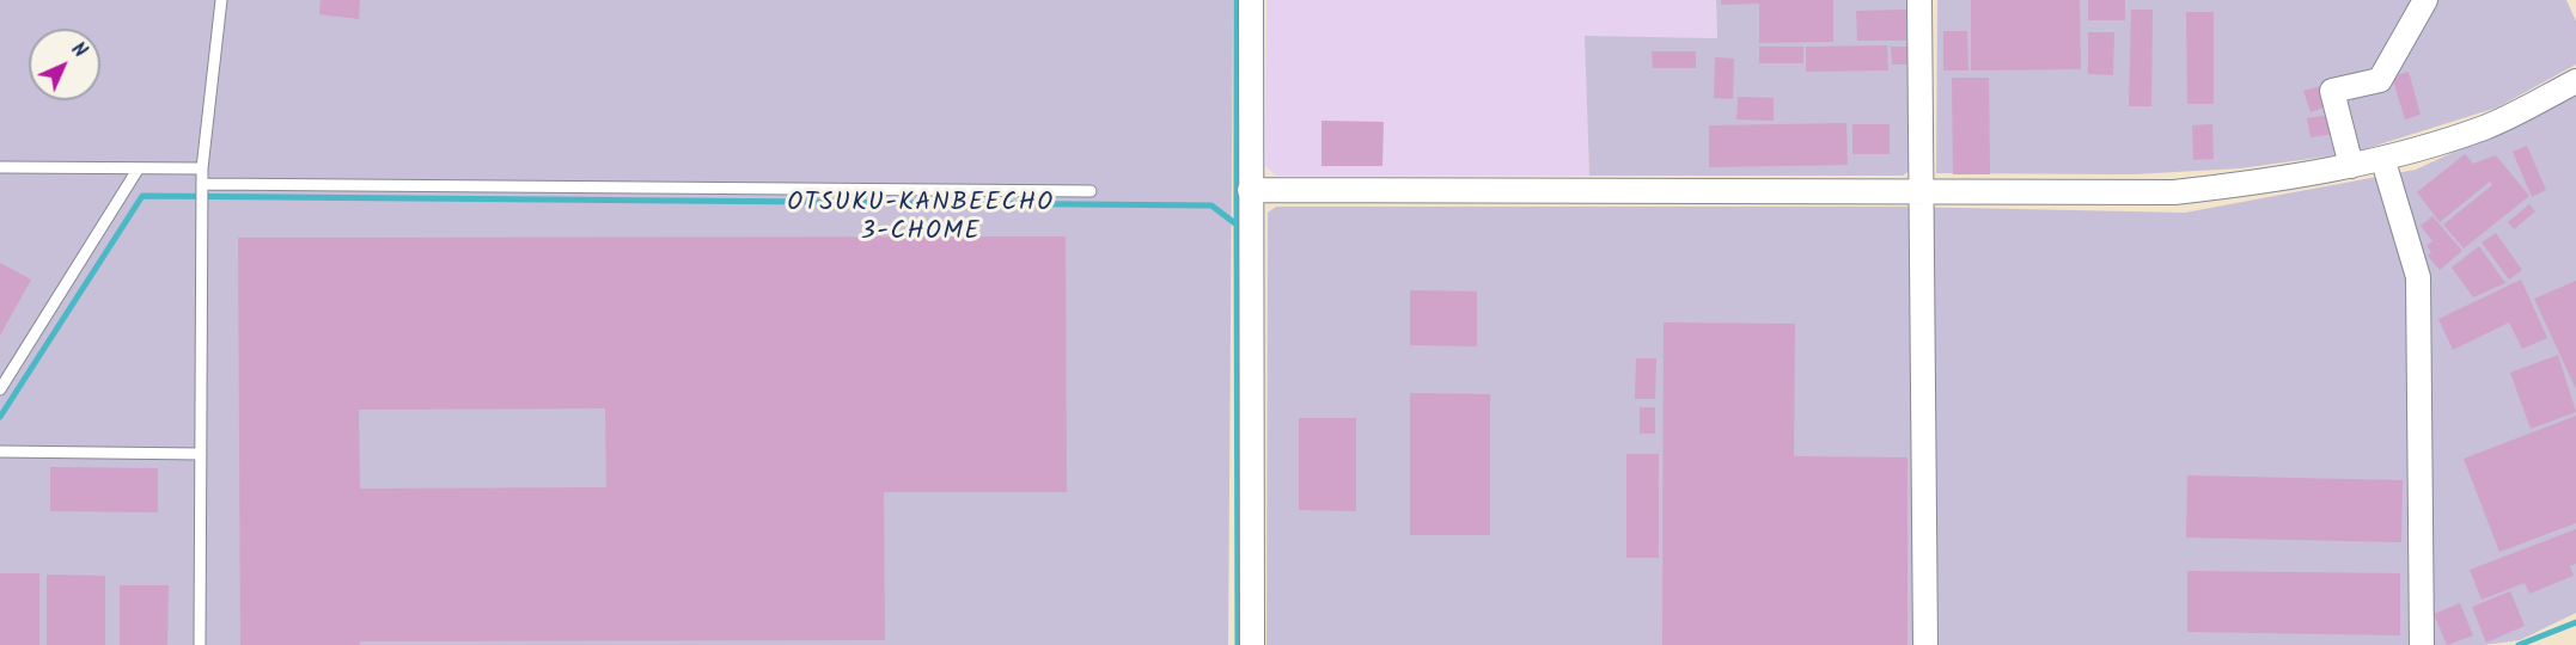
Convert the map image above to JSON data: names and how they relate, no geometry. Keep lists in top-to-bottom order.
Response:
{
  "districts": ["OTSUKU-KANBEECHO 3-CHOME"],
  "north": "top right"
}
